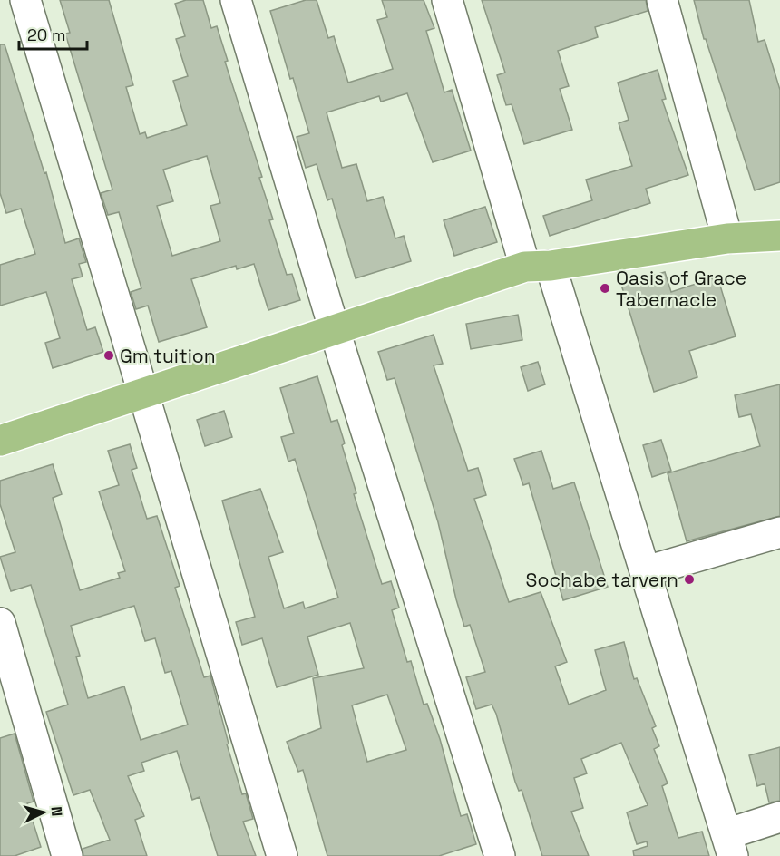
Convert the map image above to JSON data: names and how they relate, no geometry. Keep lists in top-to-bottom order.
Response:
{
  "places": ["Oasis of Grace Tabernacle", "Gm tuition", "Sochabe tarvern"],
  "scale_bar": "20 m",
  "north": "right"
}
